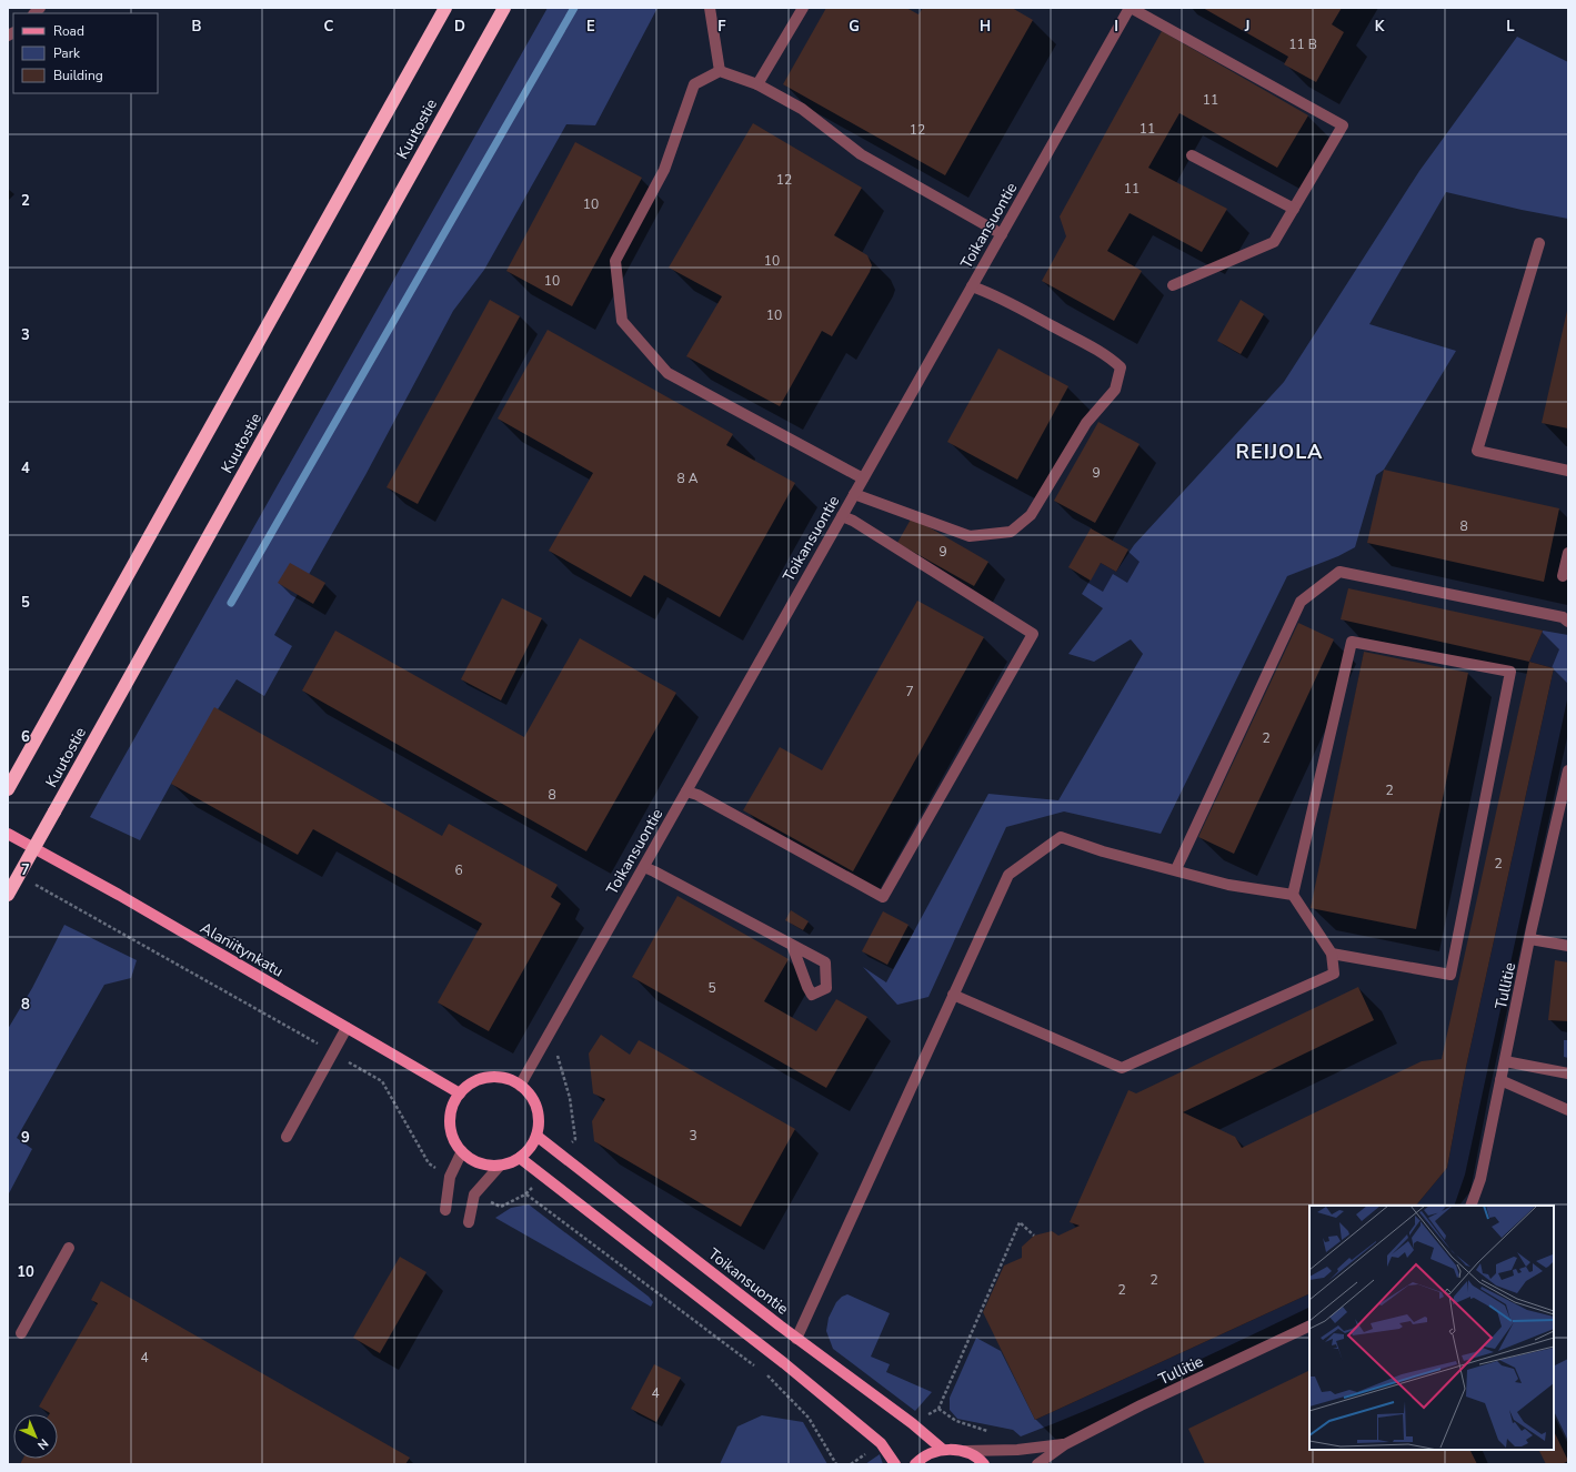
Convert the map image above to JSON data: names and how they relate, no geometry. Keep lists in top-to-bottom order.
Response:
{
  "streets": {
    "highway": ["Kuutostie"],
    "main road": ["Toikansuontie", "Alaniitynkatu"],
    "street": ["Tullitie"]
  },
  "crossings": [
    ["Toikansuontie", "Alaniitynkatu"]
  ],
  "districts": ["REIJOLA"],
  "house_numbers": [
    "11 B",
    "11",
    "11",
    "12",
    "12",
    "11",
    "10",
    "10",
    "10",
    "10",
    "9",
    "8 A",
    "8",
    "9",
    "7",
    "2",
    "2",
    "8",
    "2",
    "6",
    "5",
    "3",
    "2",
    "2",
    "4",
    "4"
  ],
  "legend": ["Road", "Park", "Building"],
  "north": "bottom right",
  "grid": {
    "columns": [
      "B",
      "C",
      "D",
      "E",
      "F",
      "G",
      "H",
      "I",
      "J",
      "K",
      "L"
    ],
    "rows": [
      "2",
      "3",
      "4",
      "5",
      "6",
      "7",
      "8",
      "9",
      "10"
    ]
  }
}
